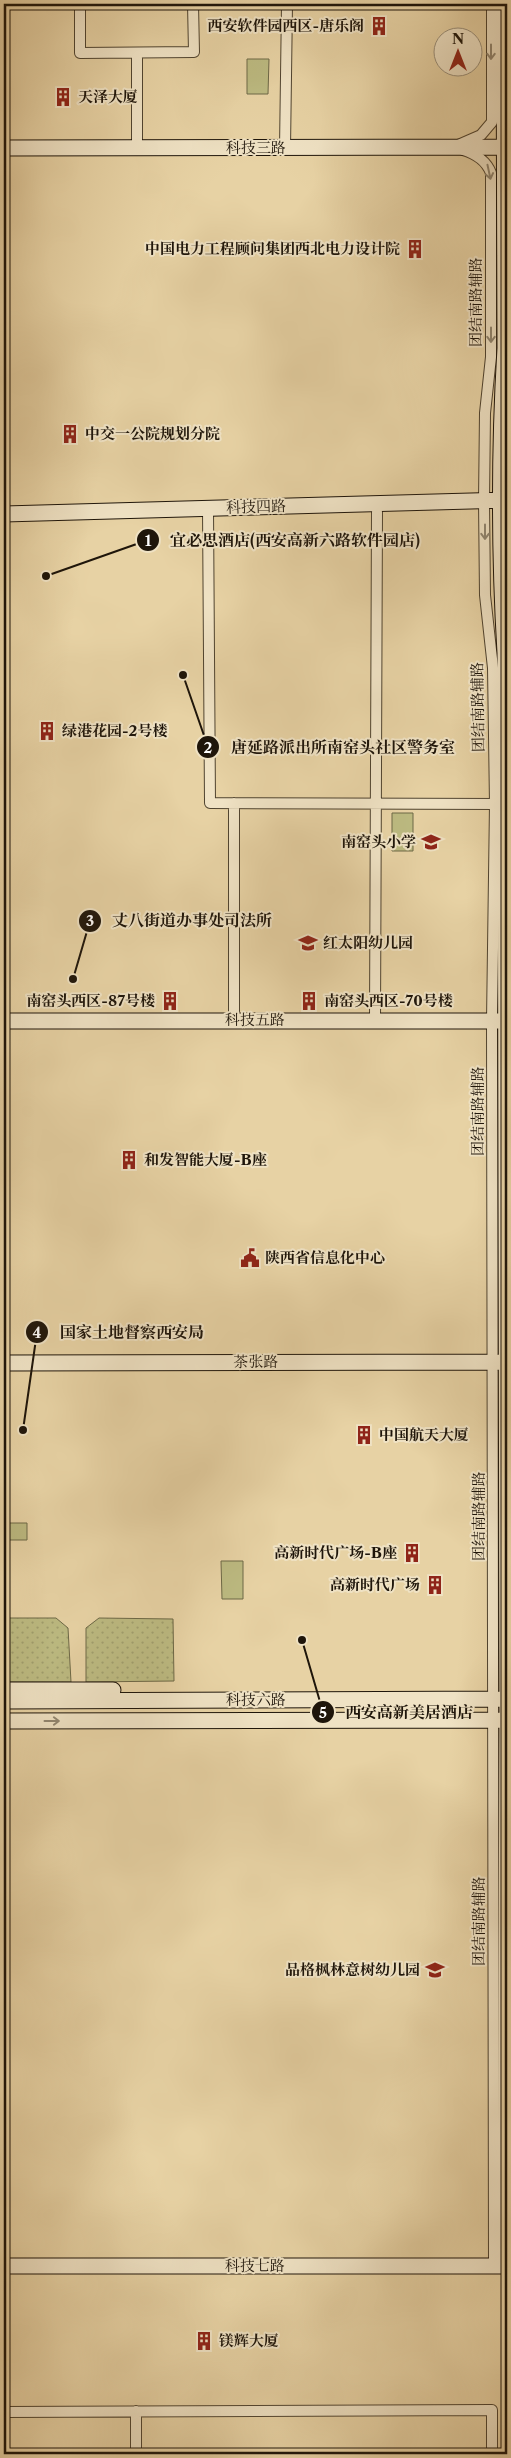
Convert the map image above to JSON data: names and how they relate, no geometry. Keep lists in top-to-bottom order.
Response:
{
  "streets": {
    "main road": [
      "科技三路",
      "科技四路",
      "科技五路",
      "茶张路",
      "科技六路",
      "科技七路"
    ],
    "street": ["团结南路辅路"]
  },
  "crossings": [
    ["科技三路", "团结南路辅路"],
    ["团结南路辅路", "科技四路"],
    ["团结南路辅路", "科技六路"],
    ["团结南路辅路", "科技七路"]
  ],
  "one_way": ["团结南路辅路"],
  "places": {
    "building": [
      "西安软件园西区-唐乐阁",
      "天泽大厦",
      "中国电力工程顾问集团西北电力设计院",
      "中交一公院规划分院",
      "绿港花园-2号楼",
      "南窑头西区-87号楼",
      "南窑头西区-70号楼",
      "和发智能大厦-B座",
      "中国航天大厦",
      "高新时代广场-B座",
      "高新时代广场",
      "镁辉大厦"
    ],
    "other": [
      "宜必思酒店(西安高新六路软件园店)",
      "唐延路派出所南窑头社区警务室",
      "丈八街道办事处司法所",
      "国家土地督察西安局",
      "西安高新美居酒店"
    ],
    "school or university": ["南窑头小学", "红太阳幼儿园", "品格枫林意树幼儿园"],
    "public building": ["陕西省信息化中心"]
  },
  "north": "top"
}
